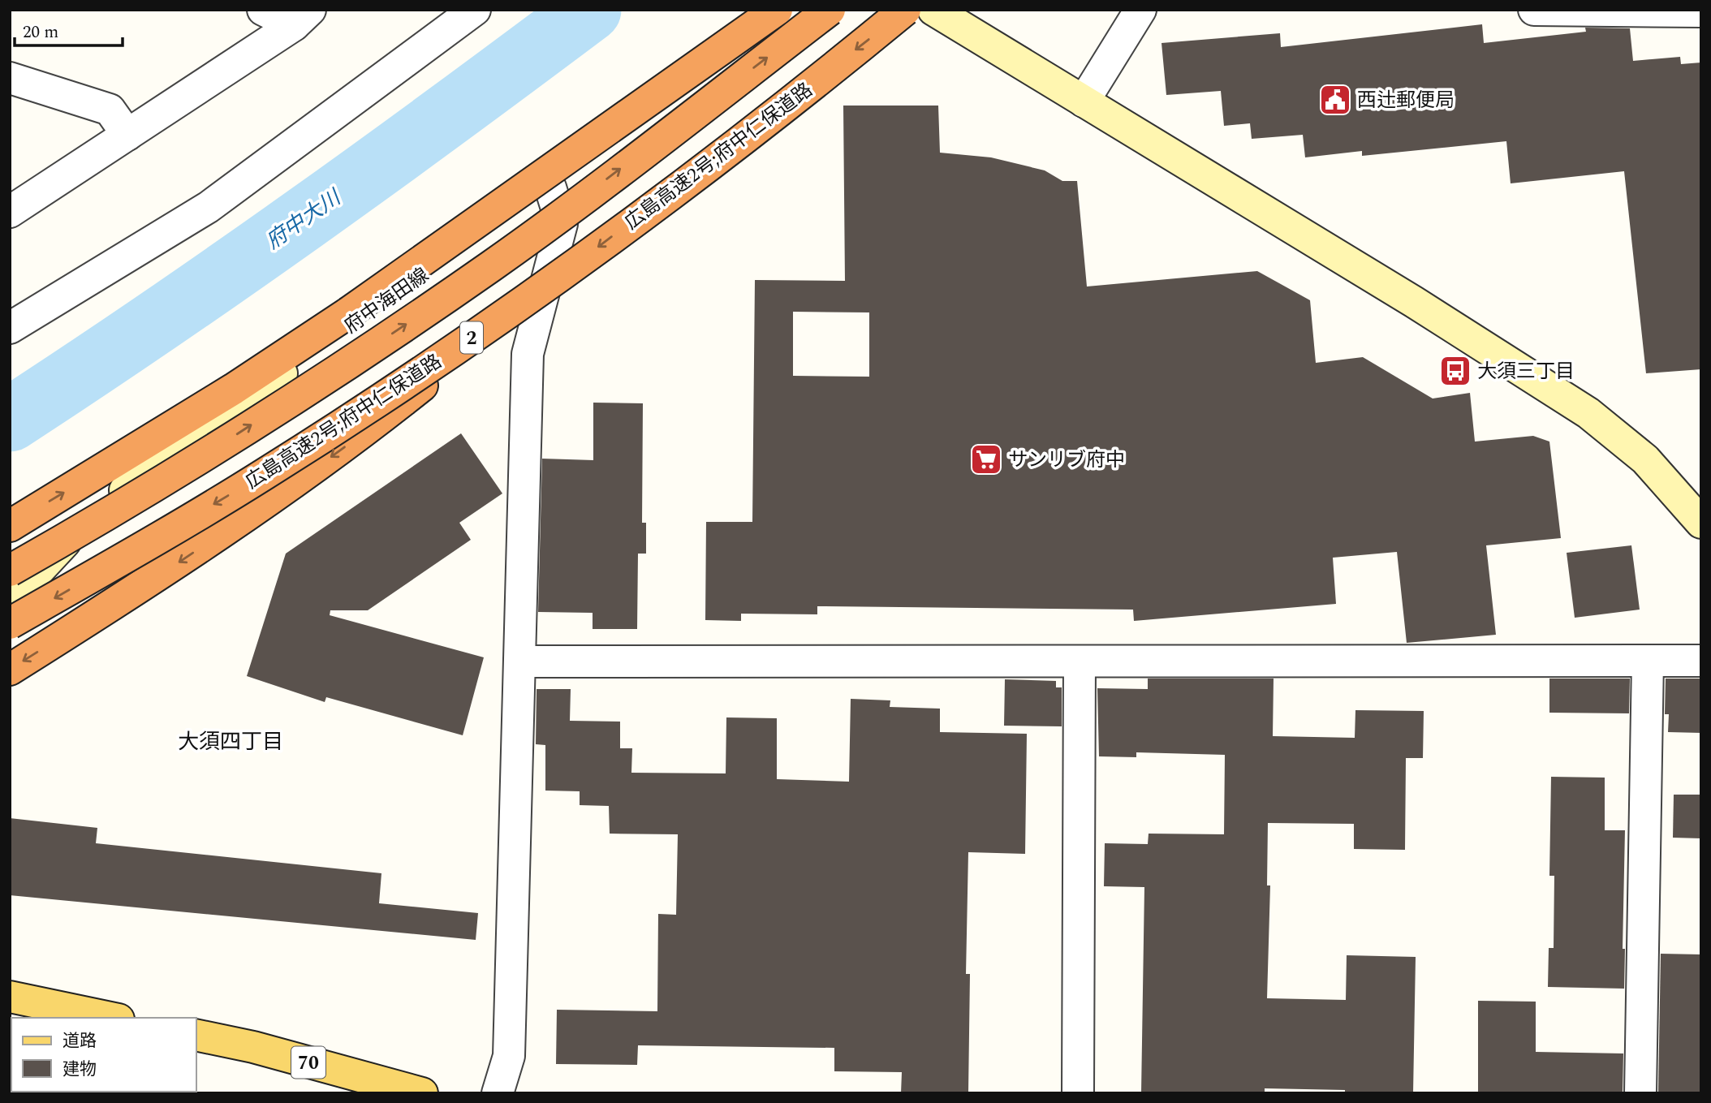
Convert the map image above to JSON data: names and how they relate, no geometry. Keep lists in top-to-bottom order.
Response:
{
  "streets": {
    "highway": ["広島高速2号;府中仁保道路", "2"],
    "main road": ["府中海田線", "70"]
  },
  "districts": ["大須四丁目"],
  "water": ["府中大川"],
  "places": {
    "public building": ["西辻郵便局"],
    "bus stop": ["大須三丁目"],
    "supermarket": ["サンリブ府中"]
  },
  "legend": ["道路", "建物"],
  "scale_bar": "20 m"
}
